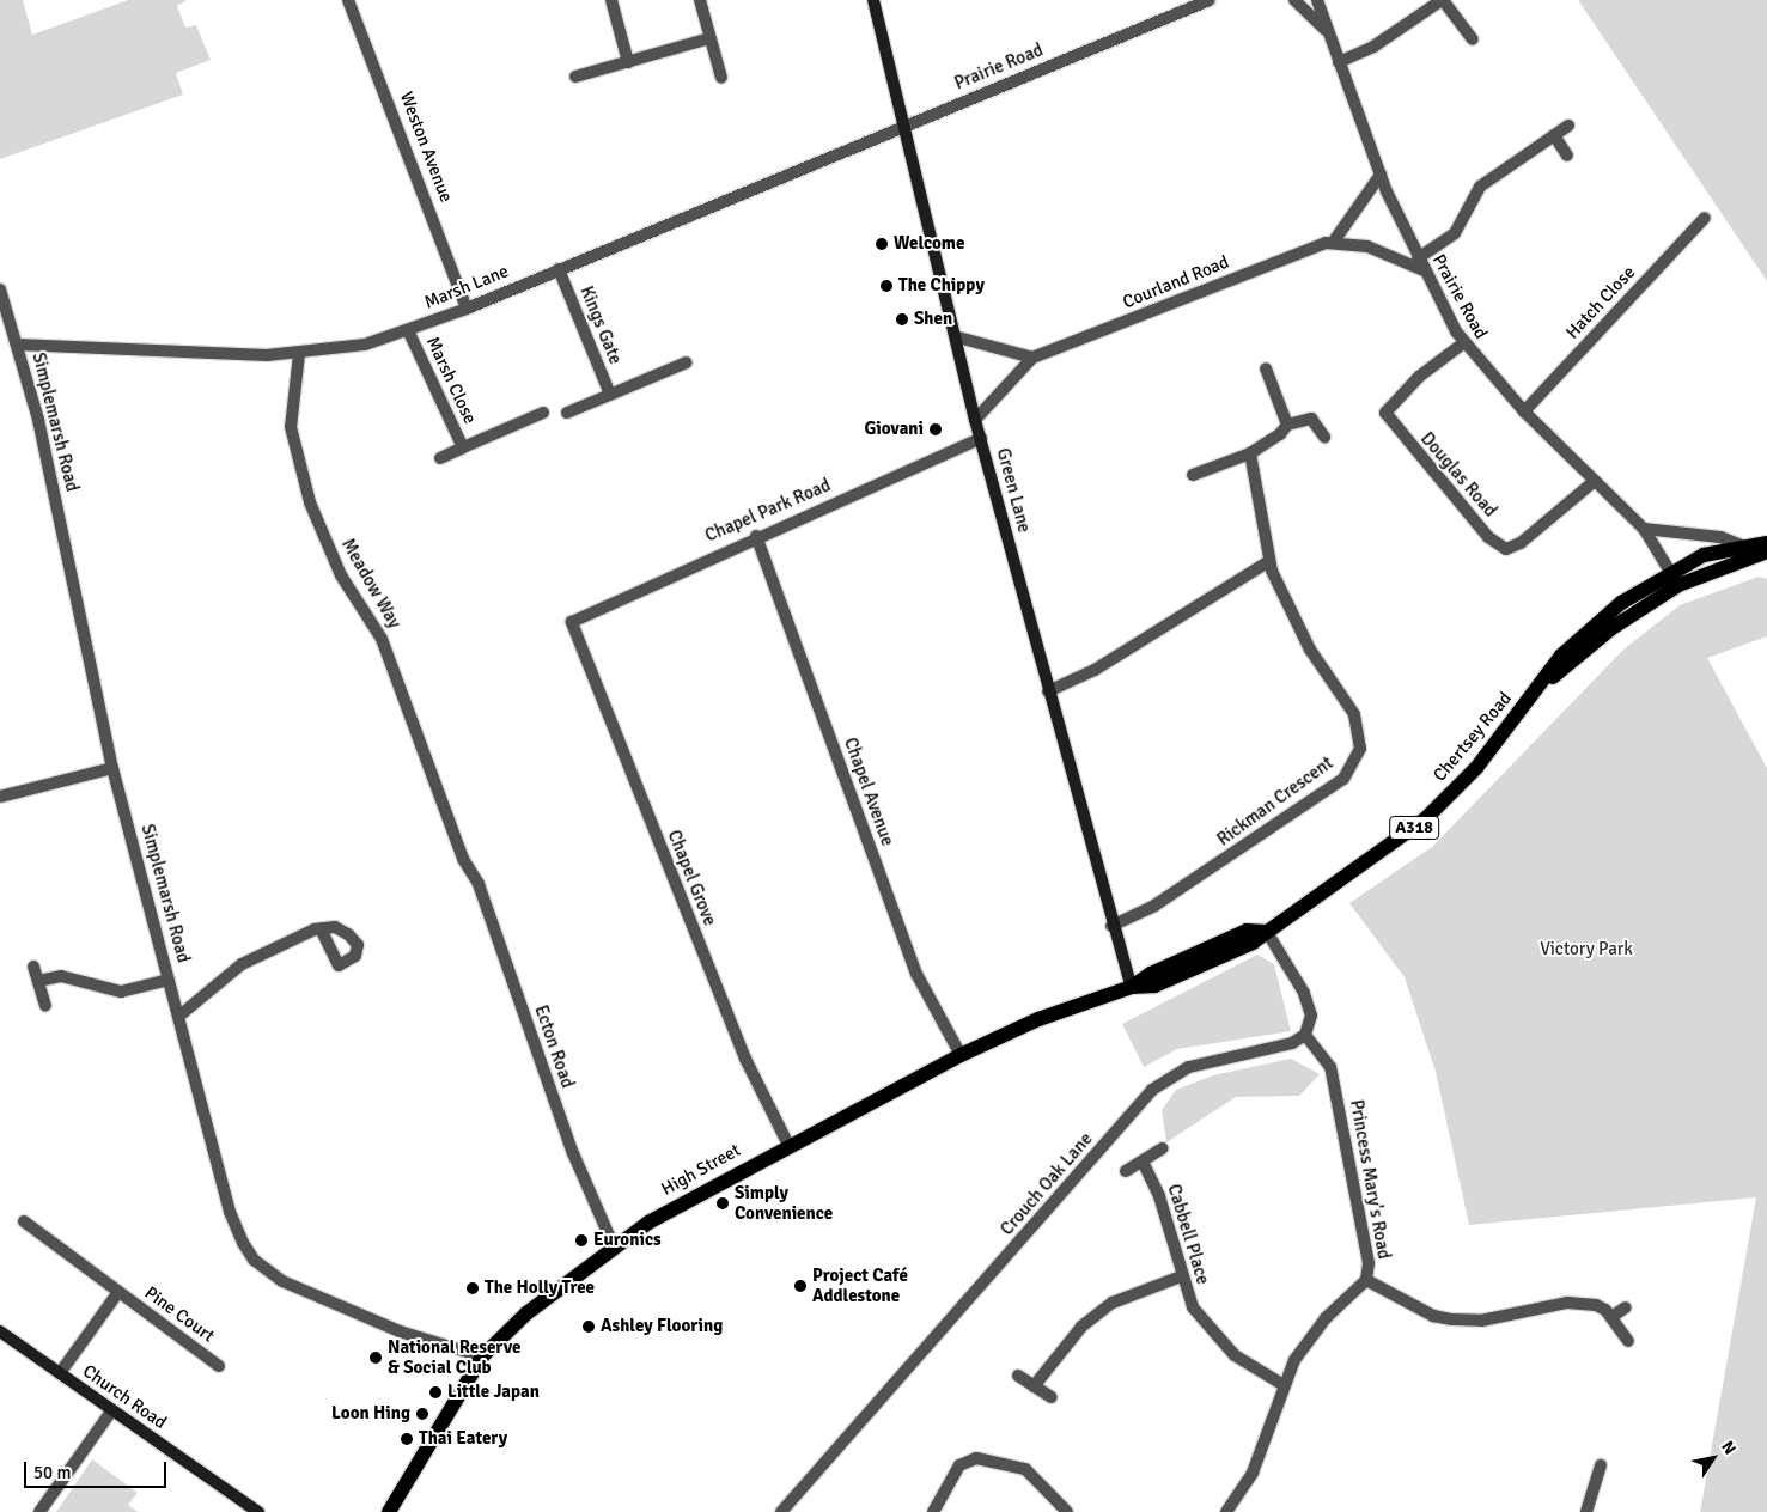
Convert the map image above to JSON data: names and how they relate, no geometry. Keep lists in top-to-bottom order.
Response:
{
  "streets": {
    "main road": ["Chertsey Road", "A318", "High Street"],
    "street": [
      "Prairie Road",
      "Weston Avenue",
      "Courland Road",
      "Marsh Lane",
      "Hatch Close",
      "Kings Gate",
      "Marsh Close",
      "Simplemarsh Road",
      "Douglas Road",
      "Green Lane",
      "Chapel Park Road",
      "Meadow Way",
      "Chapel Avenue",
      "Rickman Crescent",
      "Chapel Grove",
      "Ecton Road",
      "Princess Mary's Road",
      "Crouch Oak Lane",
      "Cabbell Place",
      "Pine Court",
      "Church Road"
    ]
  },
  "crossings": [
    ["Prairie Road", "Courland Road"],
    ["Prairie Road", "Marsh Lane"],
    ["Prairie Road", "Hatch Close"],
    ["Prairie Road", "Douglas Road"],
    ["Prairie Road", "Green Lane"],
    ["Prairie Road", "Chertsey Road"],
    ["Weston Avenue", "Marsh Lane"],
    ["Courland Road", "Green Lane"],
    ["Marsh Lane", "Kings Gate"],
    ["Marsh Lane", "Marsh Close"],
    ["Marsh Lane", "Simplemarsh Road"],
    ["Marsh Lane", "Green Lane"],
    ["Marsh Lane", "Meadow Way"],
    ["Simplemarsh Road", "High Street"],
    ["Green Lane", "Chapel Park Road"],
    ["Green Lane", "Rickman Crescent"],
    ["Green Lane", "High Street"],
    ["Chapel Park Road", "Chapel Avenue"],
    ["Chapel Park Road", "Chapel Grove"],
    ["Meadow Way", "Ecton Road"],
    ["Chapel Avenue", "High Street"],
    ["Chapel Grove", "High Street"],
    ["Ecton Road", "High Street"],
    ["Princess Mary's Road", "Crouch Oak Lane"],
    ["Princess Mary's Road", "Cabbell Place"],
    ["Pine Court", "Church Road"]
  ],
  "parks": ["Victory Park"],
  "places": [
    "Welcome",
    "The Chippy",
    "Shen",
    "Giovani",
    "Simply Convenience",
    "Euronics",
    "Project Café Addlestone",
    "The Holly Tree",
    "Ashley Flooring",
    "National Reserve & Social Club",
    "Little Japan",
    "Loon Hing",
    "Thai Eatery"
  ],
  "scale_bar": "50 m",
  "north": "top right"
}
